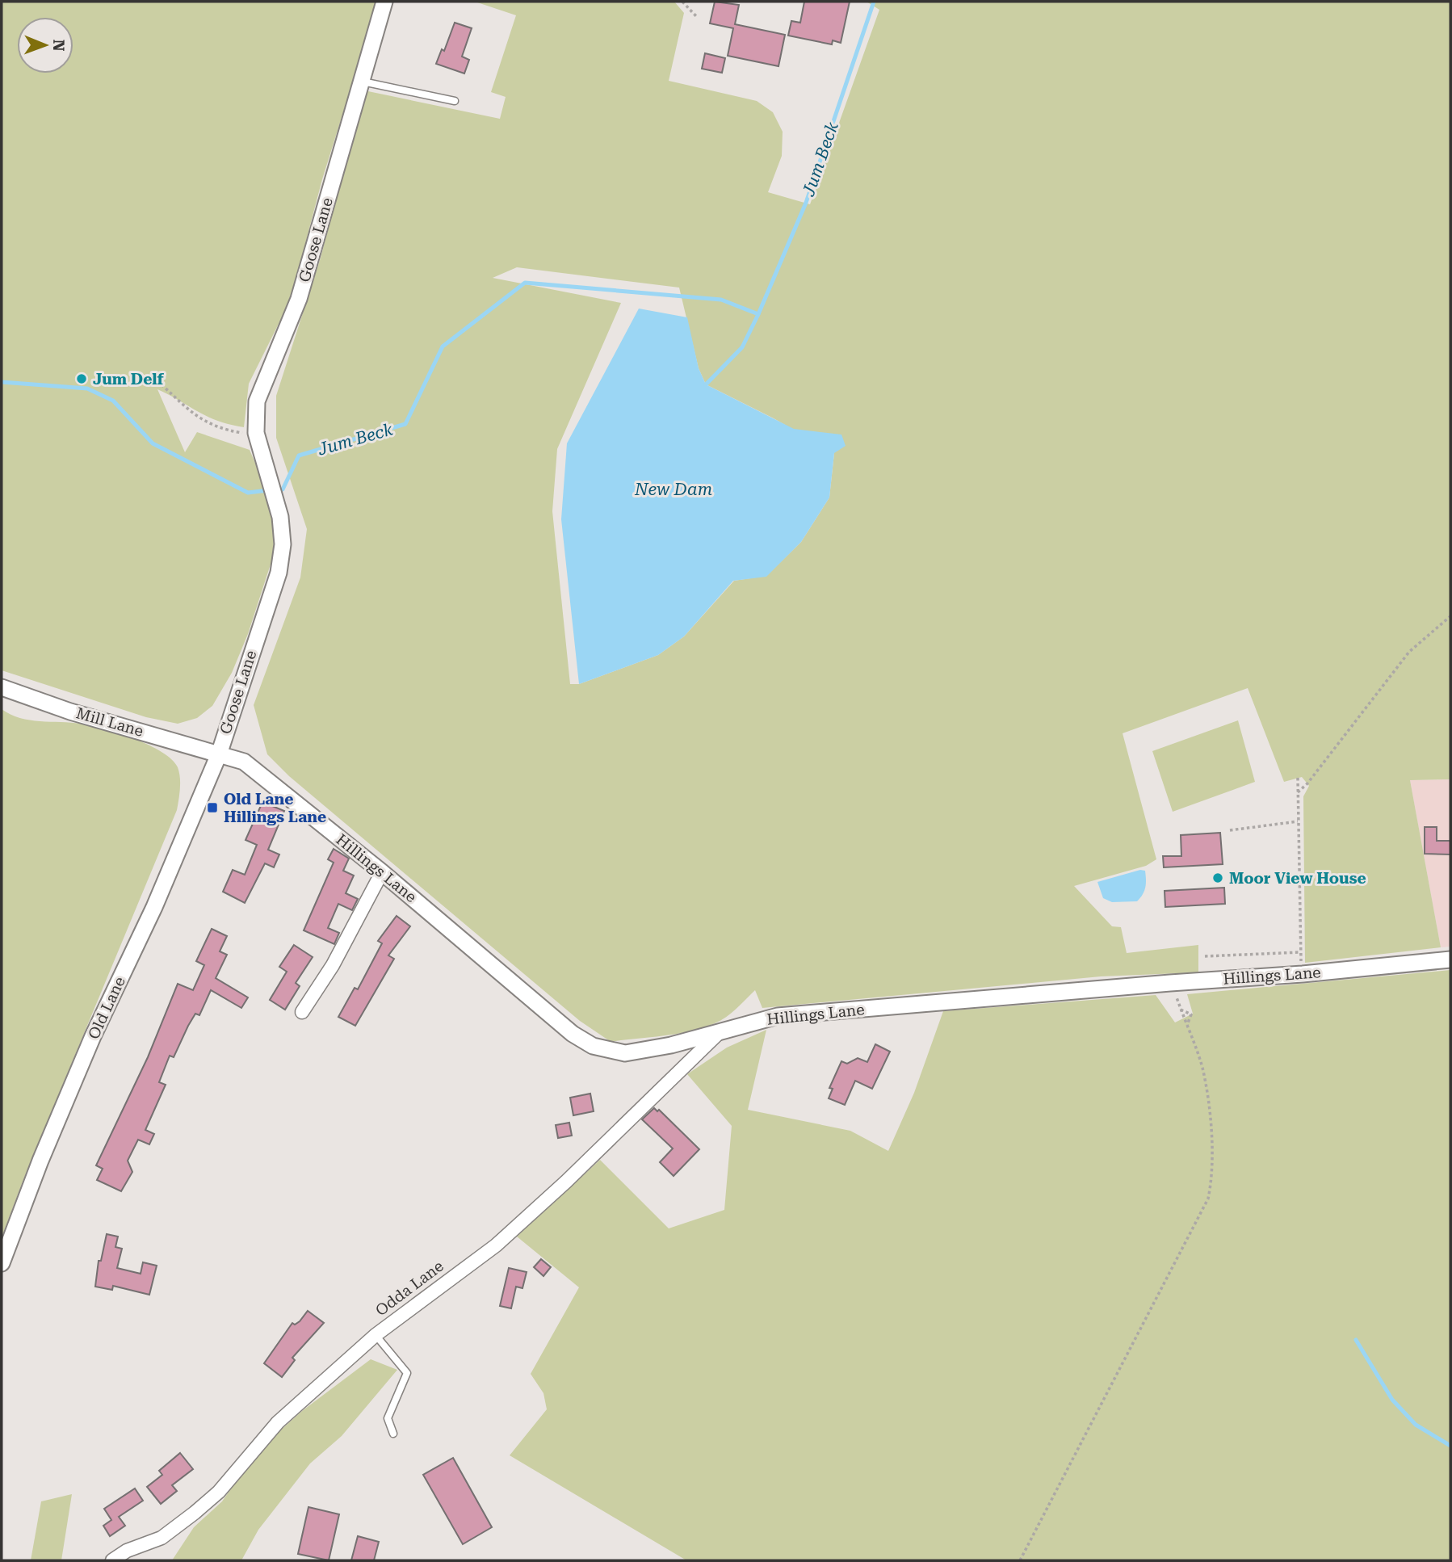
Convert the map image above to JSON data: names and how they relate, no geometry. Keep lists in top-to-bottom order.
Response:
{
  "streets": {
    "street": [
      "Goose Lane",
      "Mill Lane",
      "Hillings Lane",
      "Old Lane",
      "Odda Lane"
    ]
  },
  "crossings": [
    ["Goose Lane", "Mill Lane"],
    ["Goose Lane", "Hillings Lane"],
    ["Goose Lane", "Old Lane"],
    ["Mill Lane", "Hillings Lane"],
    ["Mill Lane", "Old Lane"],
    ["Hillings Lane", "Old Lane"],
    ["Hillings Lane", "Odda Lane"]
  ],
  "water": ["Jum Beck", "New Dam"],
  "places": {
    "other": ["Jum Delf", "Moor View House"],
    "transit": ["Old Lane Hillings Lane"]
  },
  "north": "right"
}
